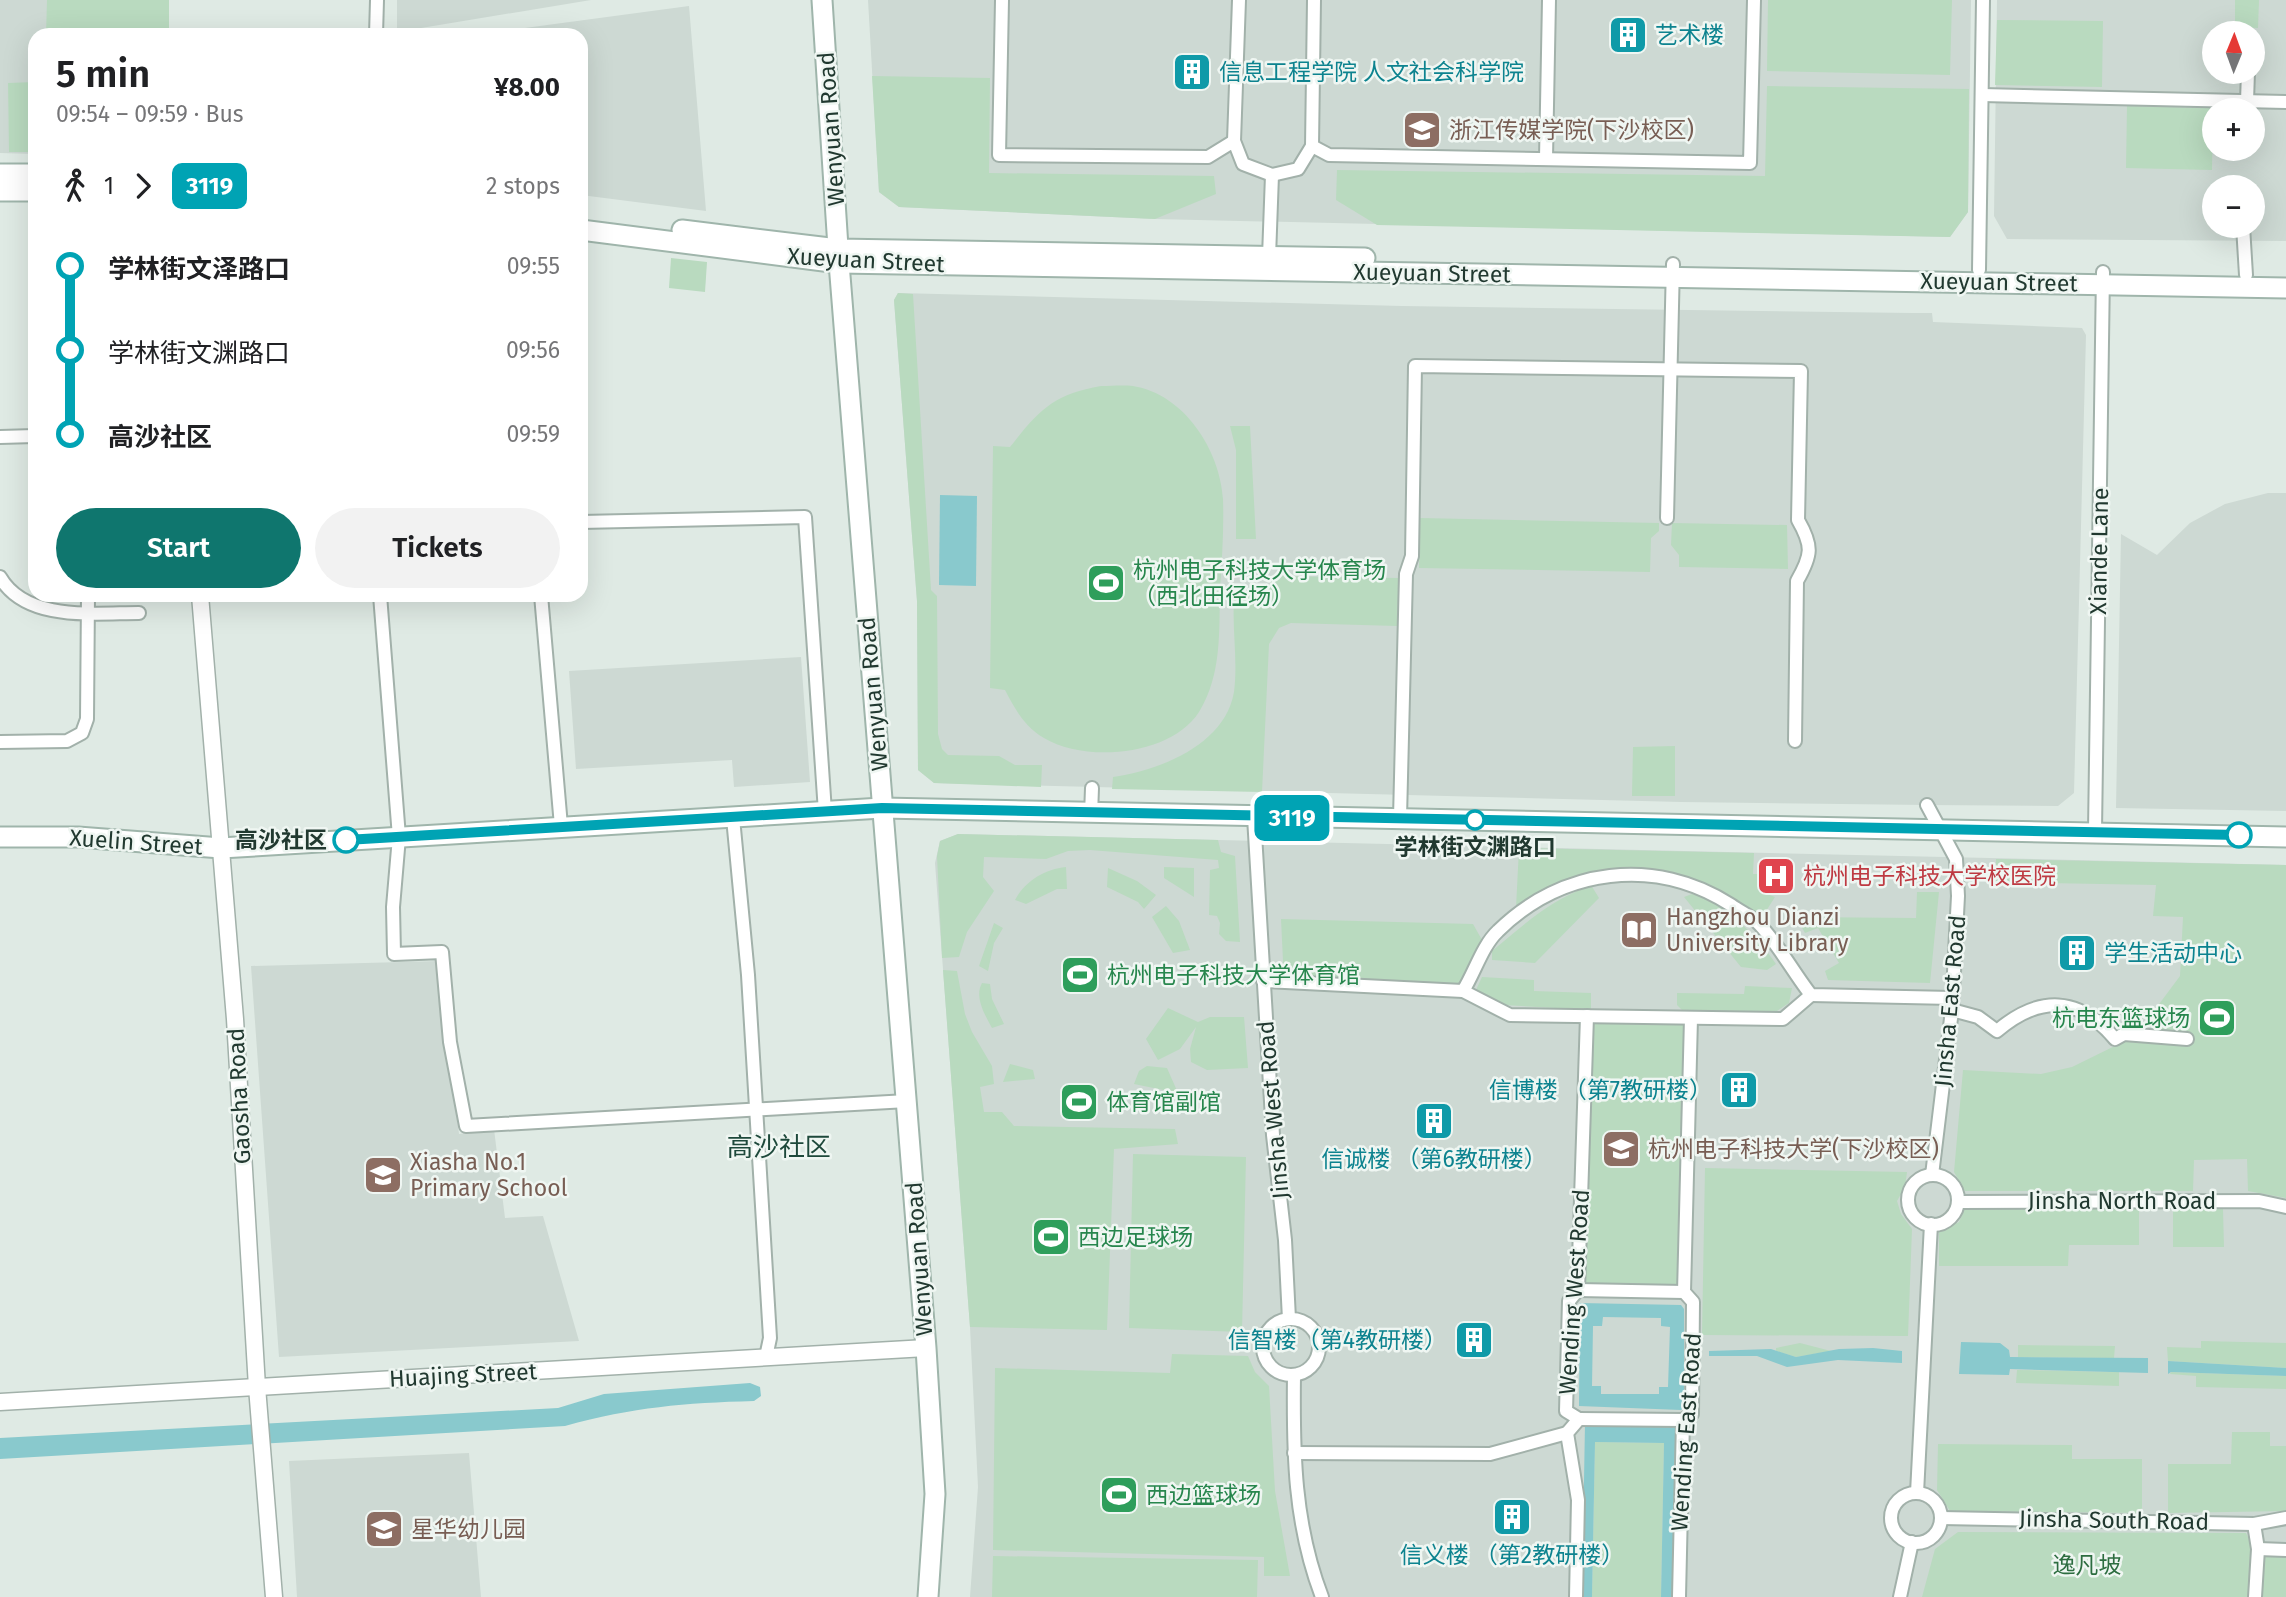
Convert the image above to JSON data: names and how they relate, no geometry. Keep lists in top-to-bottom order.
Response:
{
  "streets": {
    "main road": ["Wenyuan Road", "Xueyuan Street", "Xuelin Street"],
    "street": [
      "Xiande Lane",
      "Jinsha East Road",
      "Gaosha Road",
      "Jinsha West Road",
      "Jinsha North Road",
      "Wending West Road",
      "Huajing Street",
      "Wending East Road",
      "Jinsha South Road"
    ]
  },
  "crossings": [
    ["Wenyuan Road", "Xueyuan Street"],
    ["Wenyuan Road", "Xuelin Street"],
    ["Wenyuan Road", "Huajing Street"],
    ["Xueyuan Street", "Xiande Lane"],
    ["Xiande Lane", "Xuelin Street"],
    ["Xuelin Street", "Jinsha East Road"],
    ["Xuelin Street", "Gaosha Road"],
    ["Xuelin Street", "Jinsha West Road"],
    ["Jinsha East Road", "Jinsha North Road"],
    ["Gaosha Road", "Huajing Street"]
  ],
  "districts": ["高沙社区"],
  "parks": ["逸凡坡"],
  "places": {
    "building": [
      "艺术楼",
      "信息工程学院 人文社会科学院",
      "学生活动中心",
      "信博楼 （第7教研楼）",
      "信诚楼 （第6教研楼）",
      "信智楼（第4教研楼）",
      "信义楼 （第2教研楼）"
    ],
    "school or university": [
      "浙江传媒学院(下沙校区)",
      "杭州电子科技大学(下沙校区)",
      "Xiasha No.1 Primary School",
      "星华幼儿园"
    ],
    "sports": [
      "杭州电子科技大学体育场 （西北田径场）",
      "杭州电子科技大学体育馆",
      "杭电东篮球场",
      "体育馆副馆",
      "西边足球场",
      "西边篮球场"
    ],
    "other": ["学林街文渊路口", "高沙社区"],
    "hospital": ["杭州电子科技大学校医院"],
    "library": ["Hangzhou Dianzi University Library"]
  },
  "lines": ["bus line 3119"],
  "north": "top",
  "page": {
    "on_map": "3119",
    "map_buttons": ["+", "−"],
    "heading": ["5 min", "09:54 – 09:59 · Bus", "¥8.00"],
    "legs": ["1", "3119", "2 stops"],
    "list": [
      {
        "name": "学林街文泽路口",
        "value": "09:55"
      },
      {
        "name": "学林街文渊路口",
        "value": "09:56"
      },
      {
        "name": "高沙社区",
        "value": "09:59"
      }
    ],
    "buttons": ["Start", "Tickets"]
  }
}
